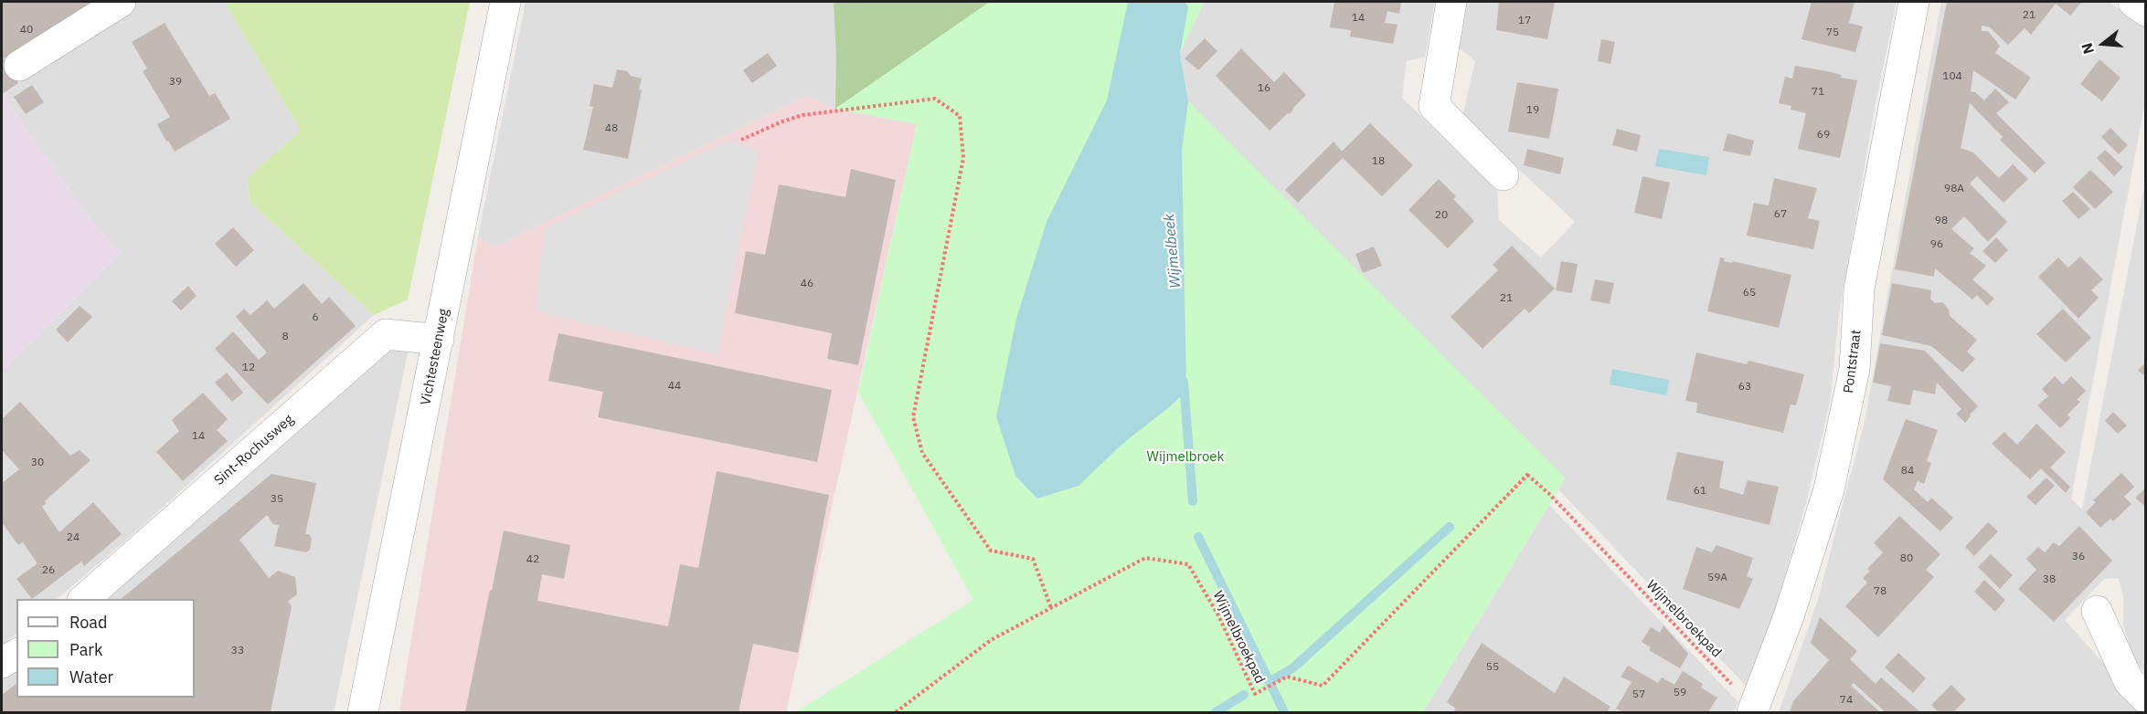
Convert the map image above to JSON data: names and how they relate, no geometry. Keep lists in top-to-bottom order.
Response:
{
  "streets": {
    "street": ["Vichtesteenweg", "Pontstraat", "Sint-Rochusweg"],
    "path": ["Wijmelbroekpad"]
  },
  "crossings": [
    ["Vichtesteenweg", "Sint-Rochusweg"],
    ["Pontstraat", "Wijmelbroekpad"]
  ],
  "water": ["Wijmelbeek"],
  "parks": ["Wijmelbroek"],
  "house_numbers": [
    "21",
    "14",
    "17",
    "40",
    "75",
    "104",
    "39",
    "16",
    "71",
    "19",
    "48",
    "69",
    "18",
    "98A",
    "67",
    "20",
    "98",
    "96",
    "46",
    "65",
    "21",
    "6",
    "8",
    "12",
    "44",
    "63",
    "14",
    "30",
    "84",
    "61",
    "35",
    "24",
    "36",
    "80",
    "42",
    "26",
    "59A",
    "38",
    "78",
    "33",
    "55",
    "59",
    "57",
    "74"
  ],
  "legend": ["Road", "Park", "Water"],
  "north": "left"
}
